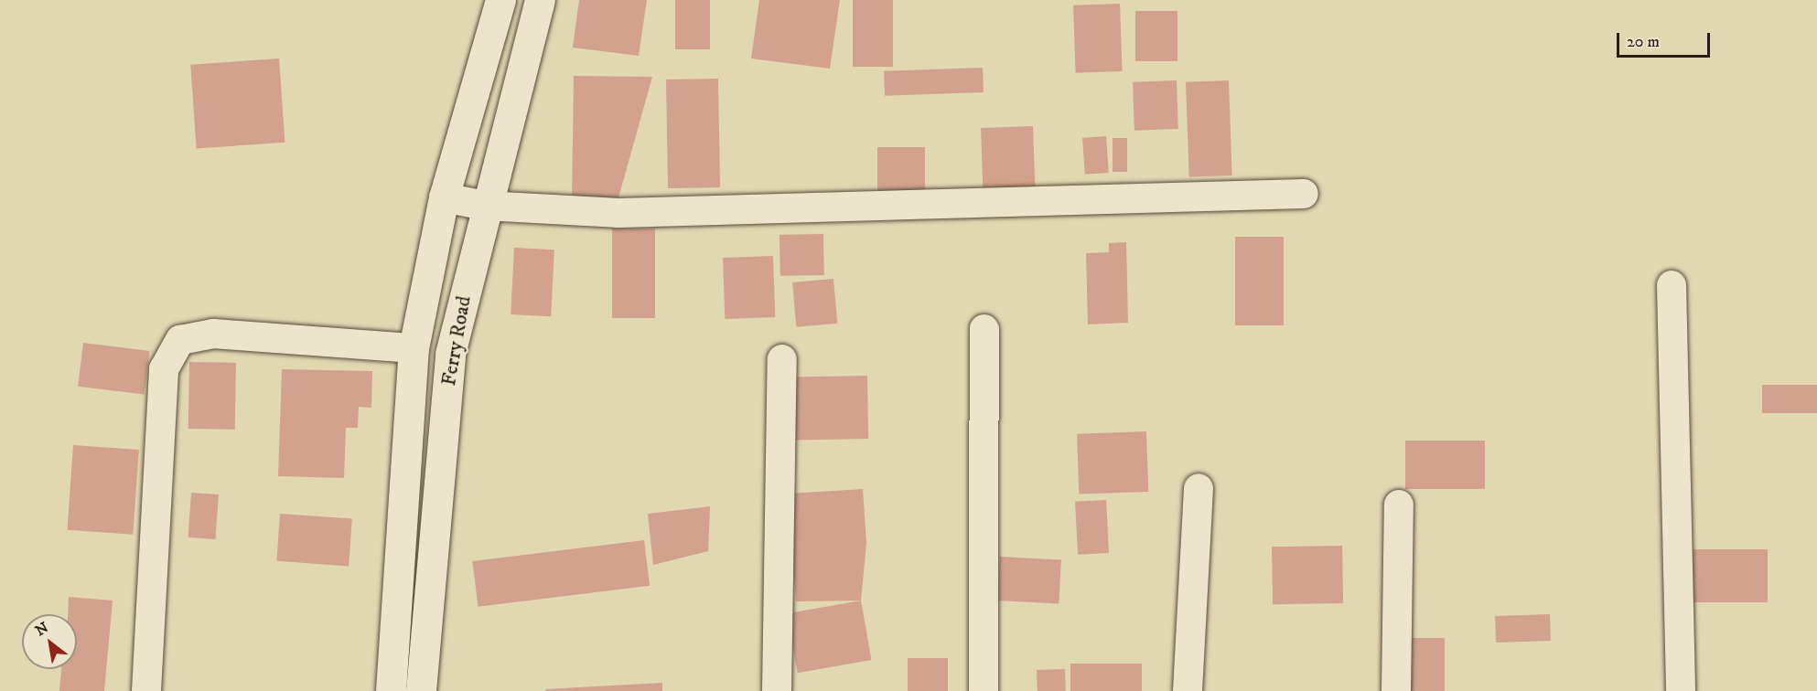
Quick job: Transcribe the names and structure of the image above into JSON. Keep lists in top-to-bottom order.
{
  "streets": {
    "street": ["Ferry Road"]
  },
  "scale_bar": "20 m",
  "north": "top left"
}
